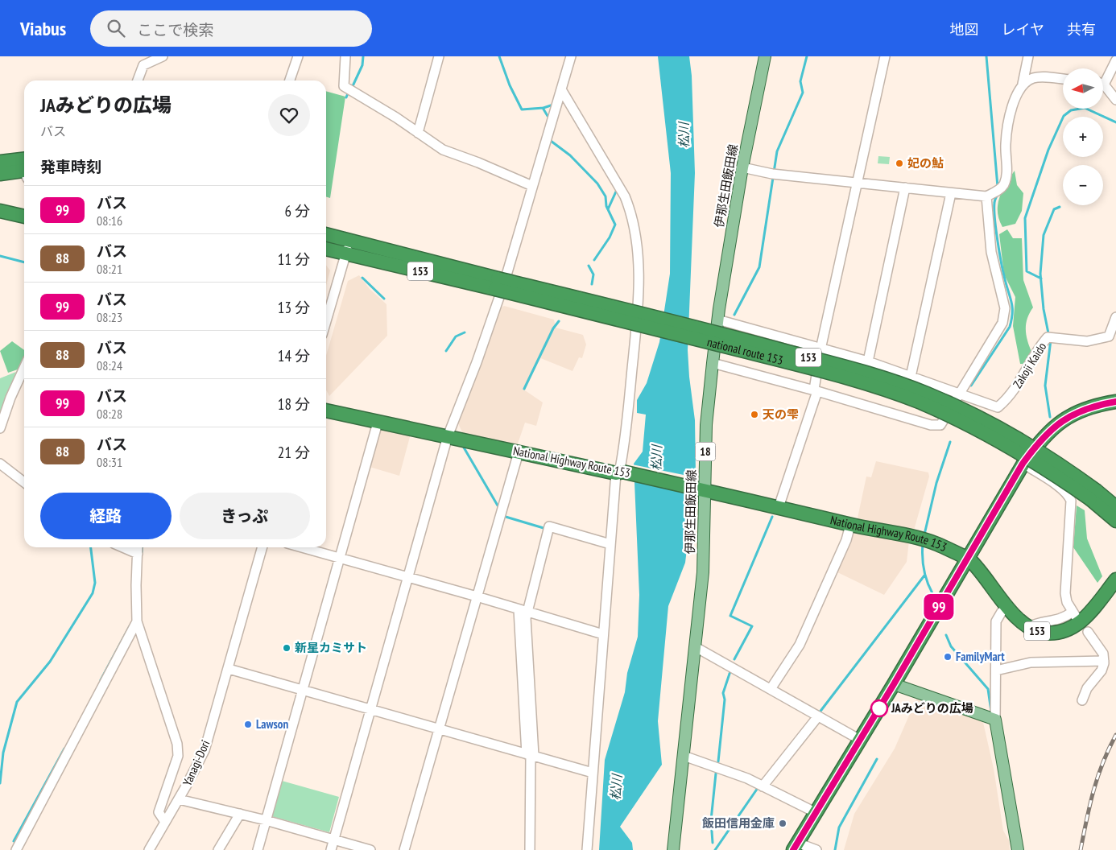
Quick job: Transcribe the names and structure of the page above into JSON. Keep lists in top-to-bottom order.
{
  "streets": {
    "highway": ["153", "national route 153", "National Highway Route 153"],
    "main road": ["伊那生田飯田線", "18"],
    "street": ["Zakoji Kaido", "Yanagi-Dori"]
  },
  "crossings": [
    ["伊那生田飯田線", "National Highway Route 153"],
    ["153", "national route 153"],
    ["153", "National Highway Route 153"]
  ],
  "water": ["松川"],
  "places": [
    "妃の鮎",
    "天の雫",
    "新星カミサト",
    "FamilyMart",
    "JAみどりの広場",
    "Lawson",
    "飯田信用金庫"
  ],
  "lines": ["bus line 99"],
  "north": "left",
  "page": {
    "header": "Viabus",
    "search": "ここで検索",
    "nav": ["地図", "レイヤ", "共有"],
    "on_map": "99",
    "map_buttons": ["+", "−"],
    "heading": [
      ["JAみどりの広場", "バス"],
      "発車時刻"
    ],
    "list": [
      {
        "mark": "99",
        "name": "バス",
        "note": "08:16",
        "value": "6 分"
      },
      {
        "mark": "88",
        "name": "バス",
        "note": "08:21",
        "value": "11 分"
      },
      {
        "mark": "99",
        "name": "バス",
        "note": "08:23",
        "value": "13 分"
      },
      {
        "mark": "88",
        "name": "バス",
        "note": "08:24",
        "value": "14 分"
      },
      {
        "mark": "99",
        "name": "バス",
        "note": "08:28",
        "value": "18 分"
      },
      {
        "mark": "88",
        "name": "バス",
        "note": "08:31",
        "value": "21 分"
      }
    ],
    "buttons": ["経路", "きっぷ"]
  }
}
